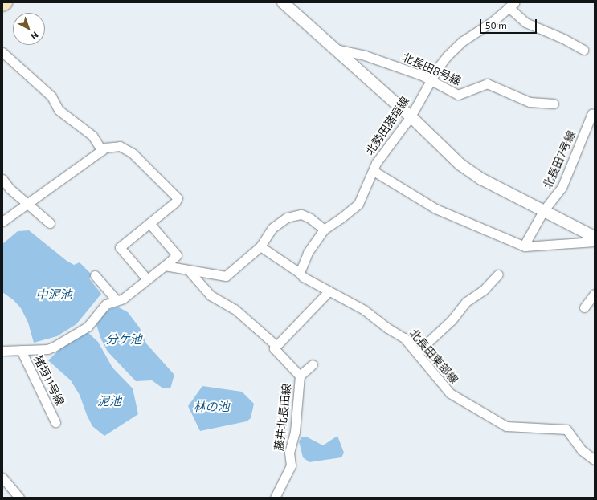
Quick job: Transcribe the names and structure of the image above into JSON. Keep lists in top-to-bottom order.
{
  "streets": {
    "street": [
      "北長田8号線",
      "北勢田猪垣線",
      "北長田7号線",
      "北長田東部線",
      "猪垣11号線",
      "藤井北長田線"
    ]
  },
  "crossings": [
    ["北長田8号線", "北勢田猪垣線"]
  ],
  "water": [
    "中泥池",
    "分ケ池",
    "泥池",
    "林の池"
  ],
  "scale_bar": "50 m",
  "north": "bottom right"
}
